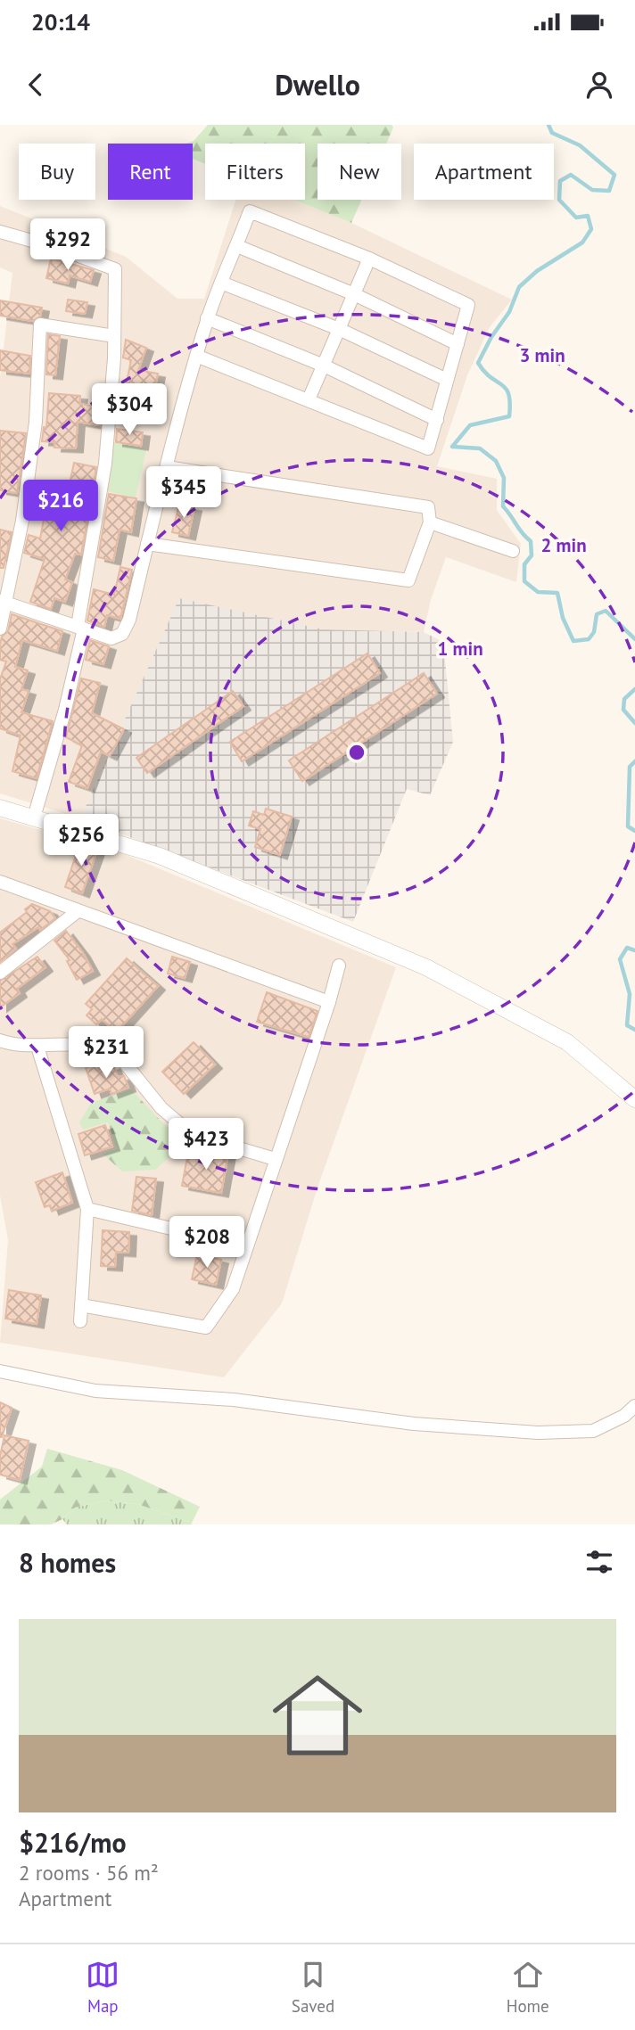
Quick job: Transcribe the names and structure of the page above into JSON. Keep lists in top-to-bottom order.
{
  "page": {
    "status": "20:14",
    "header": "Dwello",
    "chip": [
      "Buy",
      "Rent",
      "Filters",
      "New",
      "Apartment"
    ],
    "price": [
      "$292",
      "$304",
      "$345",
      "$216",
      "$256",
      "$231",
      "$423",
      "$208"
    ],
    "heading": "8 homes",
    "list": [
      {
        "name": "$216/mo",
        "note": "2 rooms · 56 m² · Apartment"
      }
    ],
    "tabs": ["Map", "Saved", "Home"]
  },
  "rings": ["3 min", "2 min", "1 min"]
}
